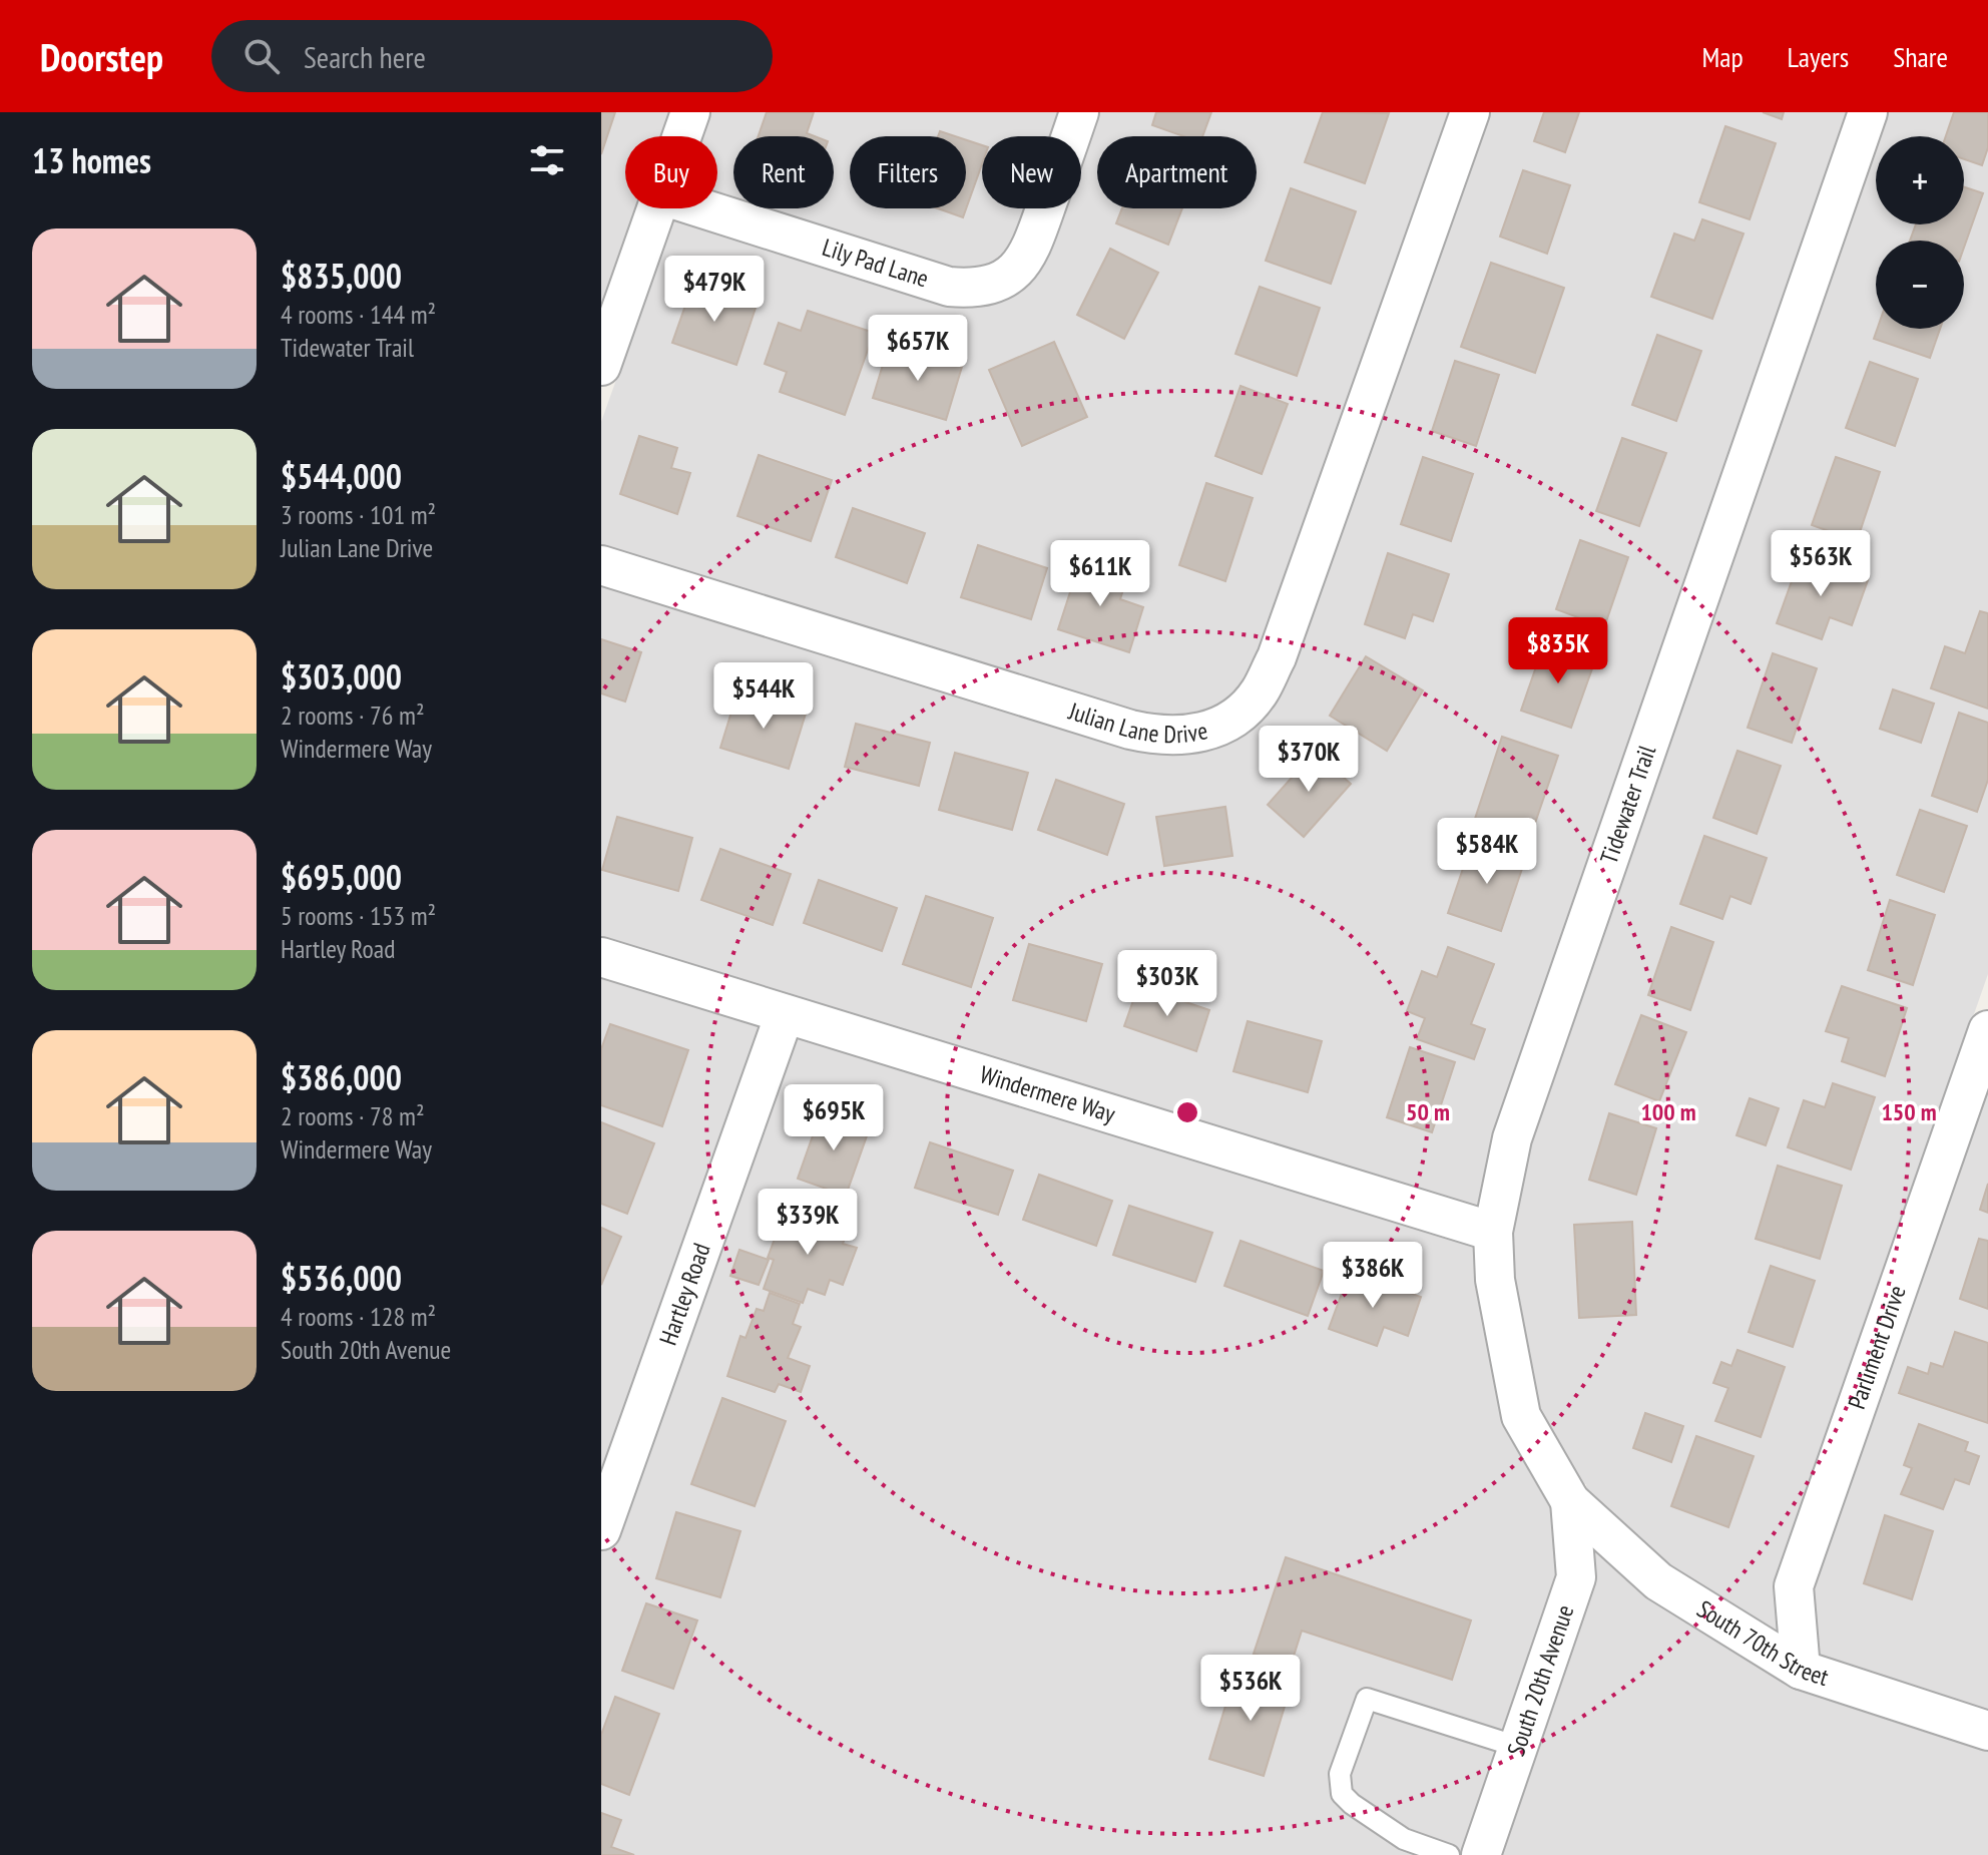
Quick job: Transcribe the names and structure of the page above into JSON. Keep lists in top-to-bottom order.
{
  "streets": {
    "street": [
      "Lily Pad Lane",
      "Julian Lane Drive",
      "Tidewater Trail",
      "Windermere Way",
      "Hartley Road",
      "Parliment Drive",
      "South 70th Street",
      "South 20th Avenue"
    ]
  },
  "crossings": [
    ["Tidewater Trail", "Windermere Way"],
    ["Tidewater Trail", "South 70th Street"],
    ["Tidewater Trail", "South 20th Avenue"],
    ["Windermere Way", "Hartley Road"],
    ["Parliment Drive", "South 70th Street"],
    ["South 70th Street", "South 20th Avenue"]
  ],
  "page": {
    "header": "Doorstep",
    "search": "Search here",
    "nav": ["Map", "Layers", "Share"],
    "heading": "13 homes",
    "map_buttons": ["+", "−"],
    "chip": [
      "Buy",
      "Rent",
      "Filters",
      "New",
      "Apartment"
    ],
    "list": [
      {
        "name": "$835,000",
        "note": "4 rooms · 144 m² · Tidewater Trail"
      },
      {
        "name": "$544,000",
        "note": "3 rooms · 101 m² · Julian Lane Drive"
      },
      {
        "name": "$303,000",
        "note": "2 rooms · 76 m² · Windermere Way"
      },
      {
        "name": "$695,000",
        "note": "5 rooms · 153 m² · Hartley Road"
      },
      {
        "name": "$386,000",
        "note": "2 rooms · 78 m² · Windermere Way"
      },
      {
        "name": "$536,000",
        "note": "4 rooms · 128 m² · South 20th Avenue"
      }
    ],
    "price": [
      "$479K",
      "$657K",
      "$563K",
      "$611K",
      "$835K",
      "$544K",
      "$370K",
      "$584K",
      "$303K",
      "$695K",
      "$339K",
      "$386K",
      "$536K"
    ]
  },
  "rings": ["50 m", "100 m", "150 m"]
}
